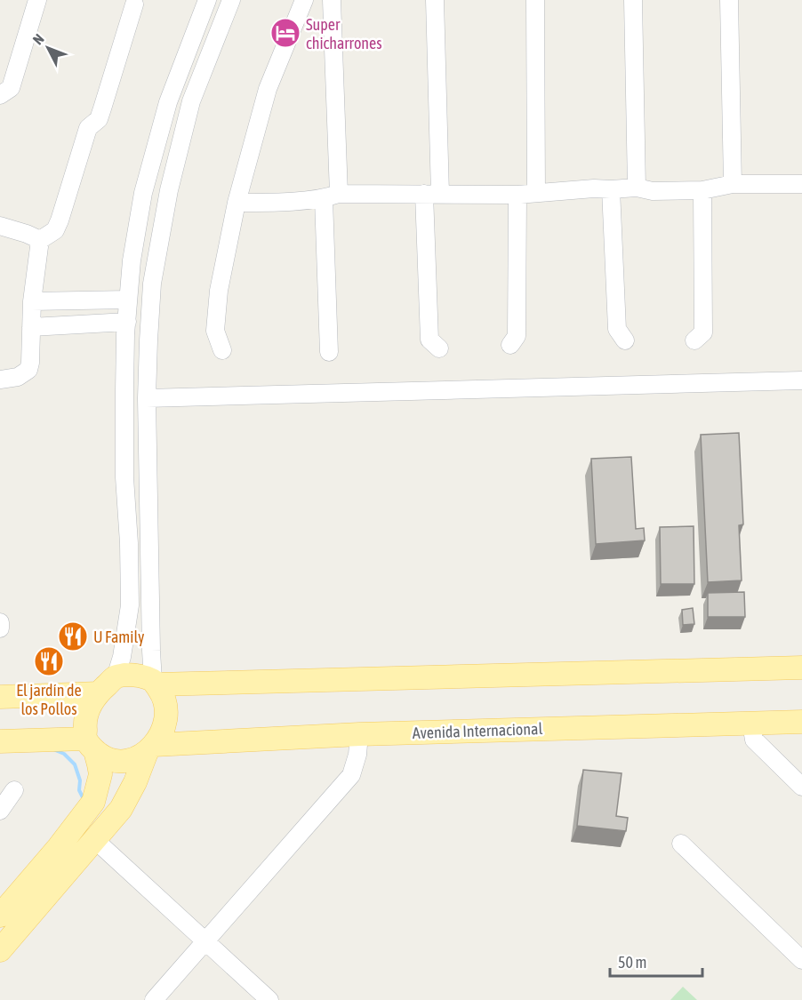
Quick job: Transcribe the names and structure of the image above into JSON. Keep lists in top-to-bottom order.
{
  "streets": {
    "main road": ["Avenida Internacional"]
  },
  "places": {
    "hotel": ["Super chicharrones"],
    "restaurant": ["U Family", "El jardín de los Pollos"]
  },
  "scale_bar": "50 m",
  "north": "top left"
}
